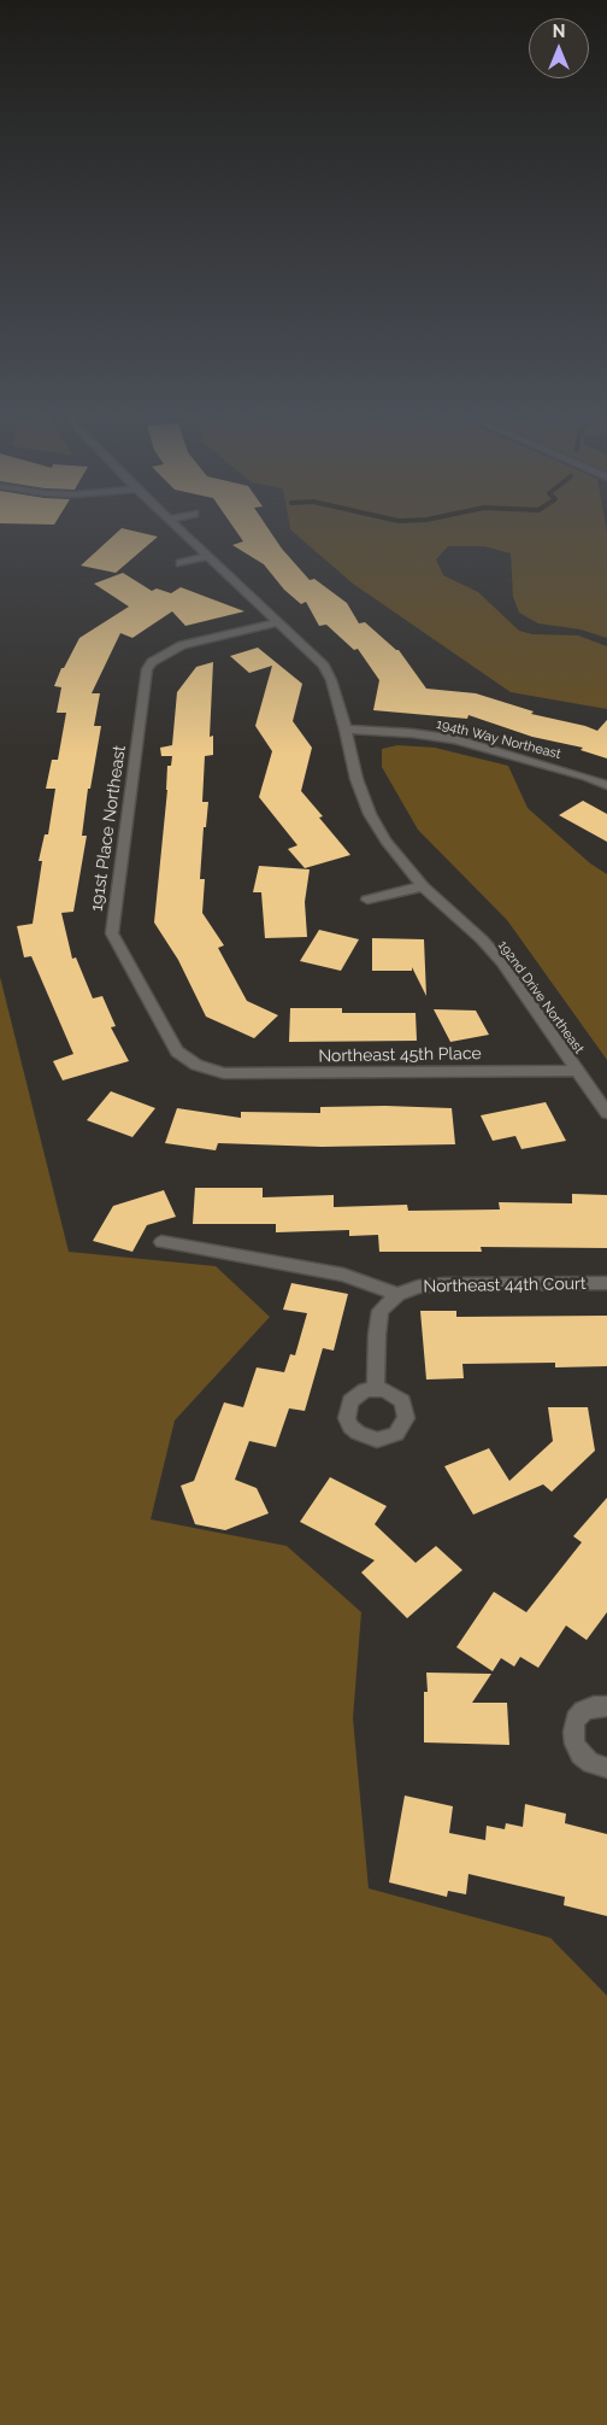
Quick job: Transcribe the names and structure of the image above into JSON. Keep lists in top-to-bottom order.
{
  "streets": {
    "street": [
      "194th Way Northeast",
      "191st Place Northeast",
      "192nd Drive Northeast",
      "Northeast 45th Place",
      "Northeast 44th Court"
    ]
  },
  "crossings": [
    ["194th Way Northeast", "192nd Drive Northeast"],
    ["191st Place Northeast", "192nd Drive Northeast"],
    ["191st Place Northeast", "Northeast 45th Place"],
    ["192nd Drive Northeast", "Northeast 45th Place"]
  ],
  "north": "top"
}
